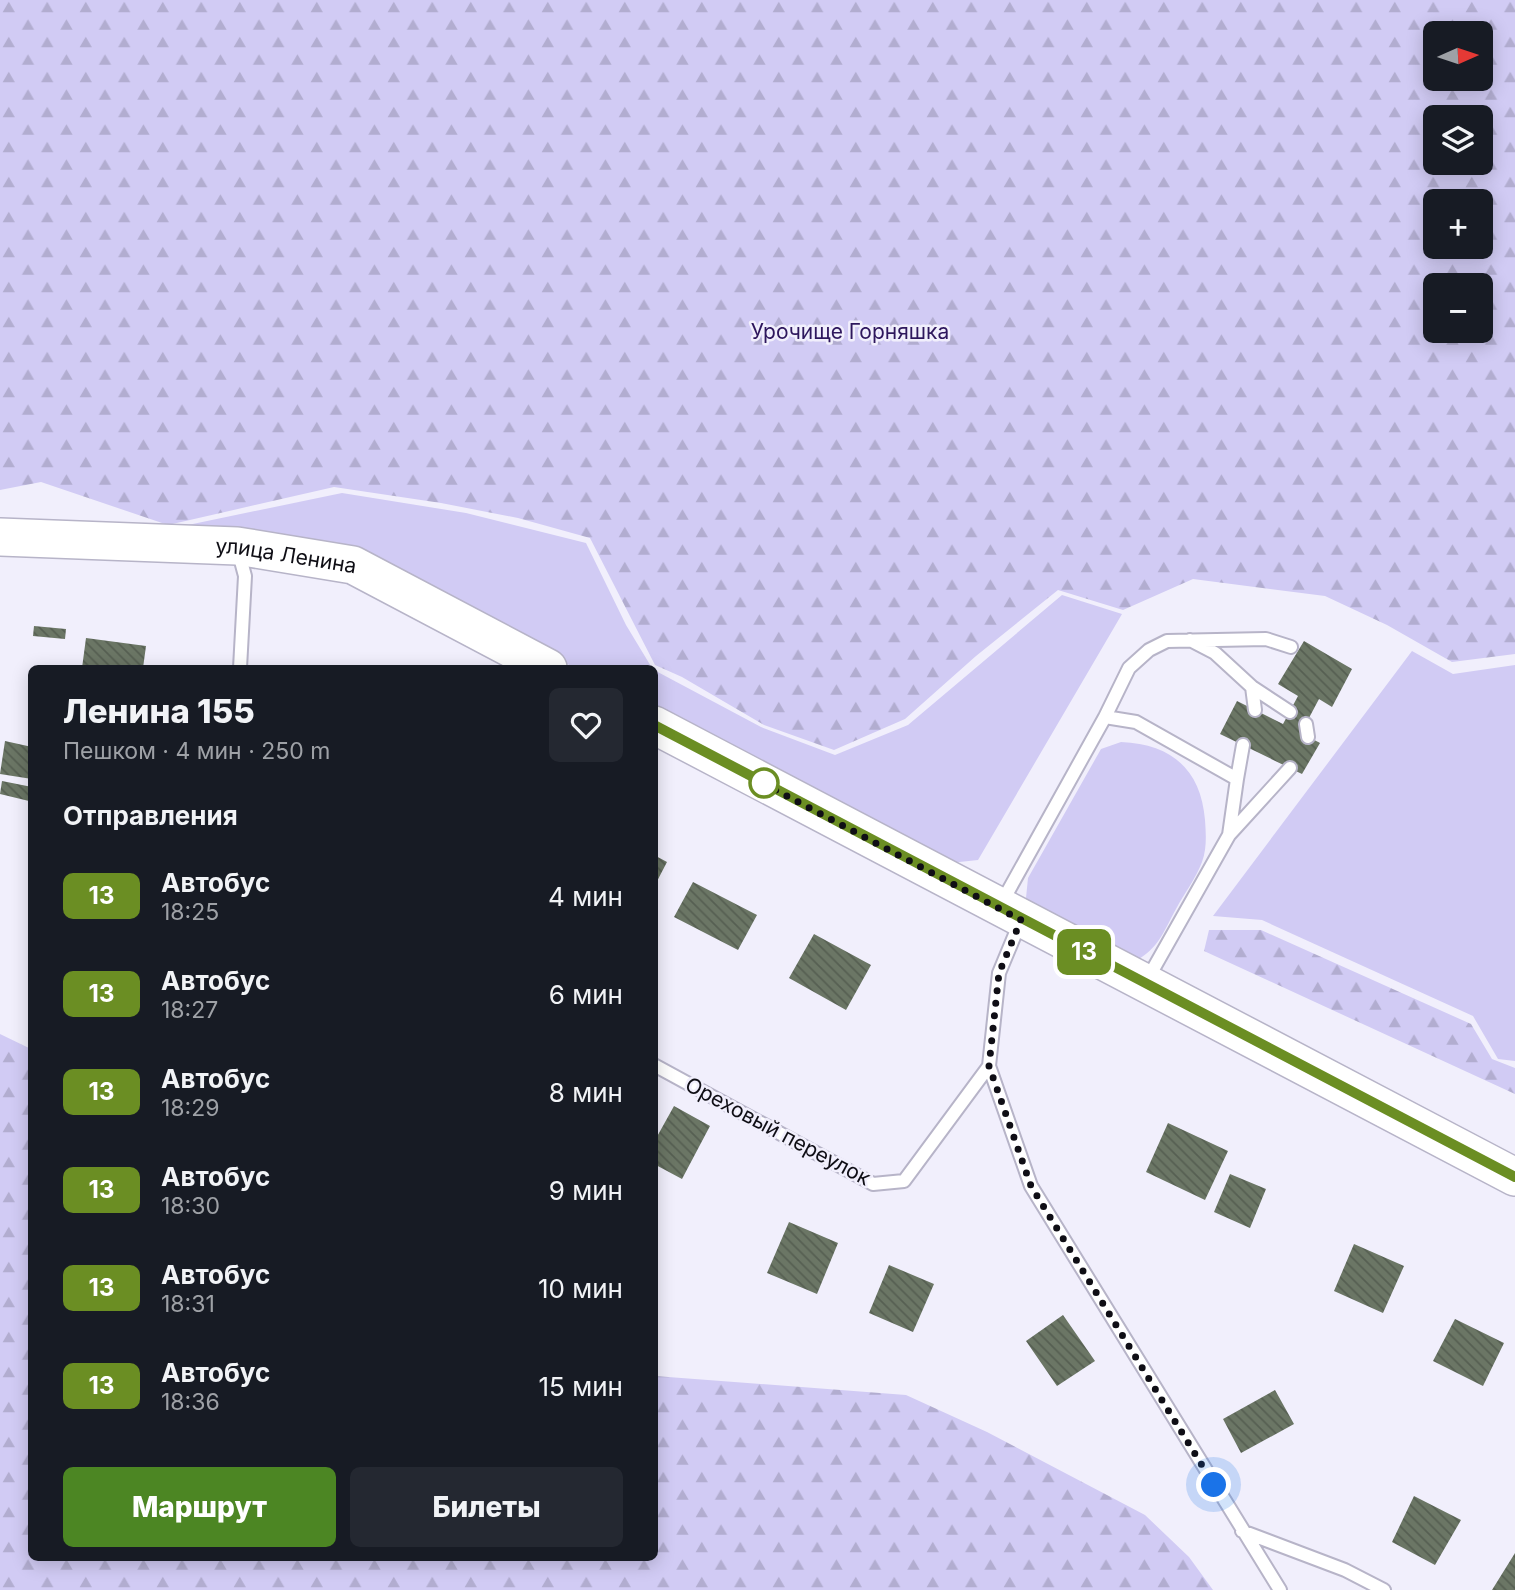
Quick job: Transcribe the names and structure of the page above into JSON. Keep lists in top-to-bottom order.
{
  "streets": {
    "main road": ["улица Ленина"],
    "lane": ["Ореховый переулок"]
  },
  "parks": ["Урочище Горняшка"],
  "lines": ["bus line 13"],
  "north": "right",
  "page": {
    "on_map": "13",
    "map_buttons": ["+", "−"],
    "heading": [
      ["Ленина 155", "Пешком · 4 мин · 250 m"],
      "Отправления"
    ],
    "list": [
      {
        "mark": "13",
        "name": "Автобус",
        "note": "18:25",
        "value": "4 мин"
      },
      {
        "mark": "13",
        "name": "Автобус",
        "note": "18:27",
        "value": "6 мин"
      },
      {
        "mark": "13",
        "name": "Автобус",
        "note": "18:29",
        "value": "8 мин"
      },
      {
        "mark": "13",
        "name": "Автобус",
        "note": "18:30",
        "value": "9 мин"
      },
      {
        "mark": "13",
        "name": "Автобус",
        "note": "18:31",
        "value": "10 мин"
      },
      {
        "mark": "13",
        "name": "Автобус",
        "note": "18:36",
        "value": "15 мин"
      }
    ],
    "buttons": ["Маршрут", "Билеты"]
  }
}
